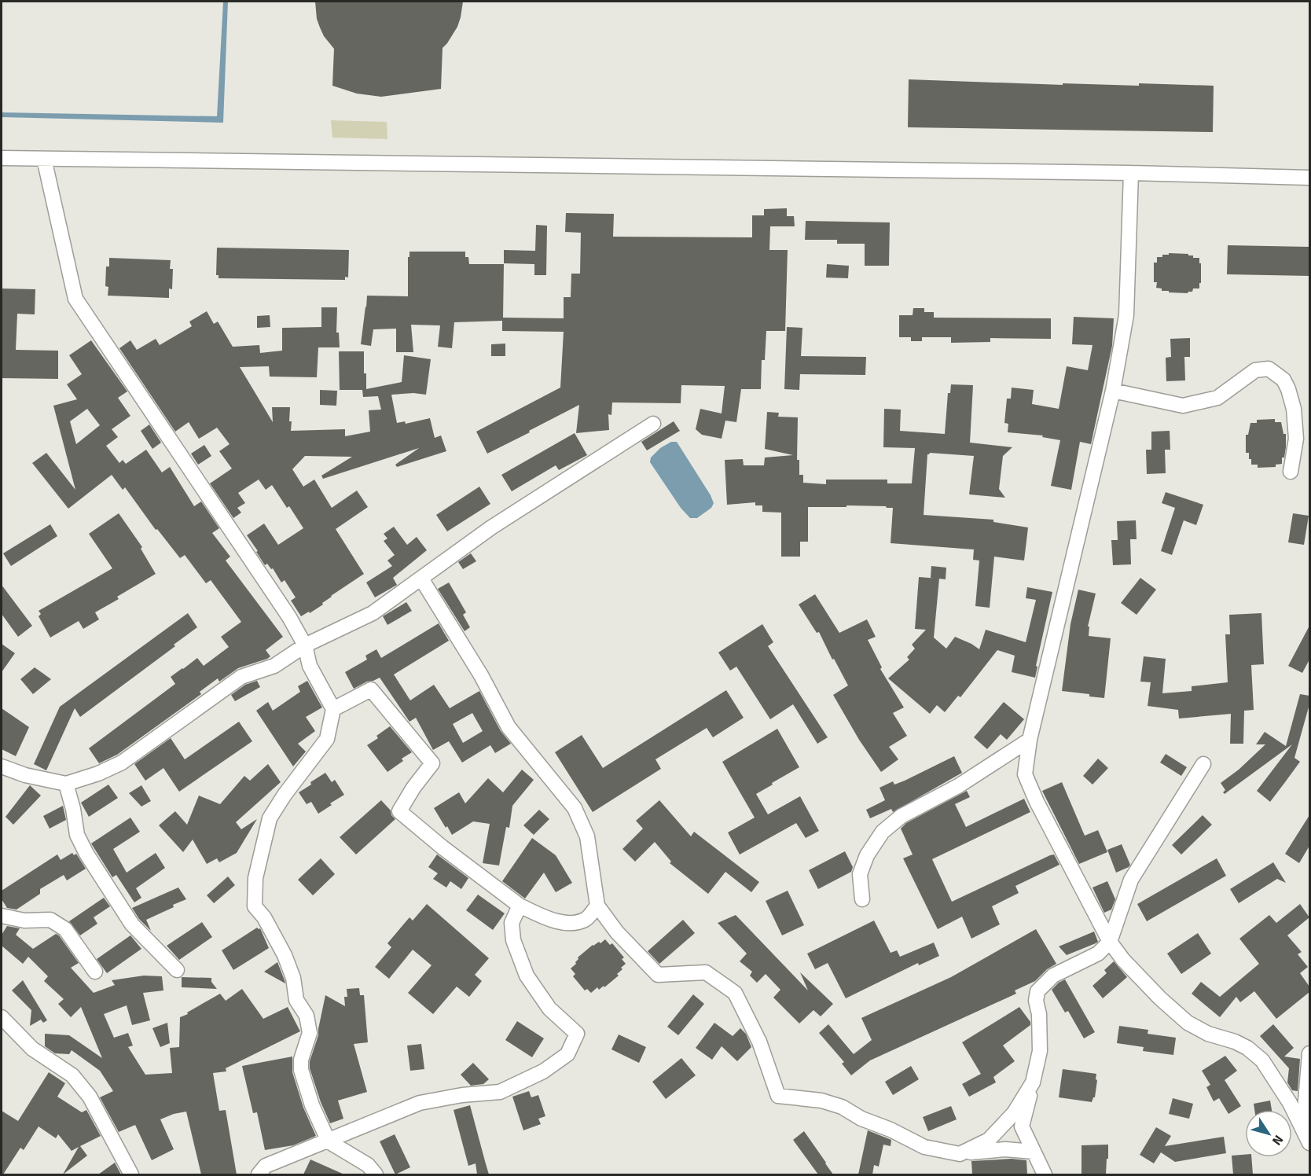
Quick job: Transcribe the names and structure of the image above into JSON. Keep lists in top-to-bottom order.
{
  "north": "bottom right"
}
